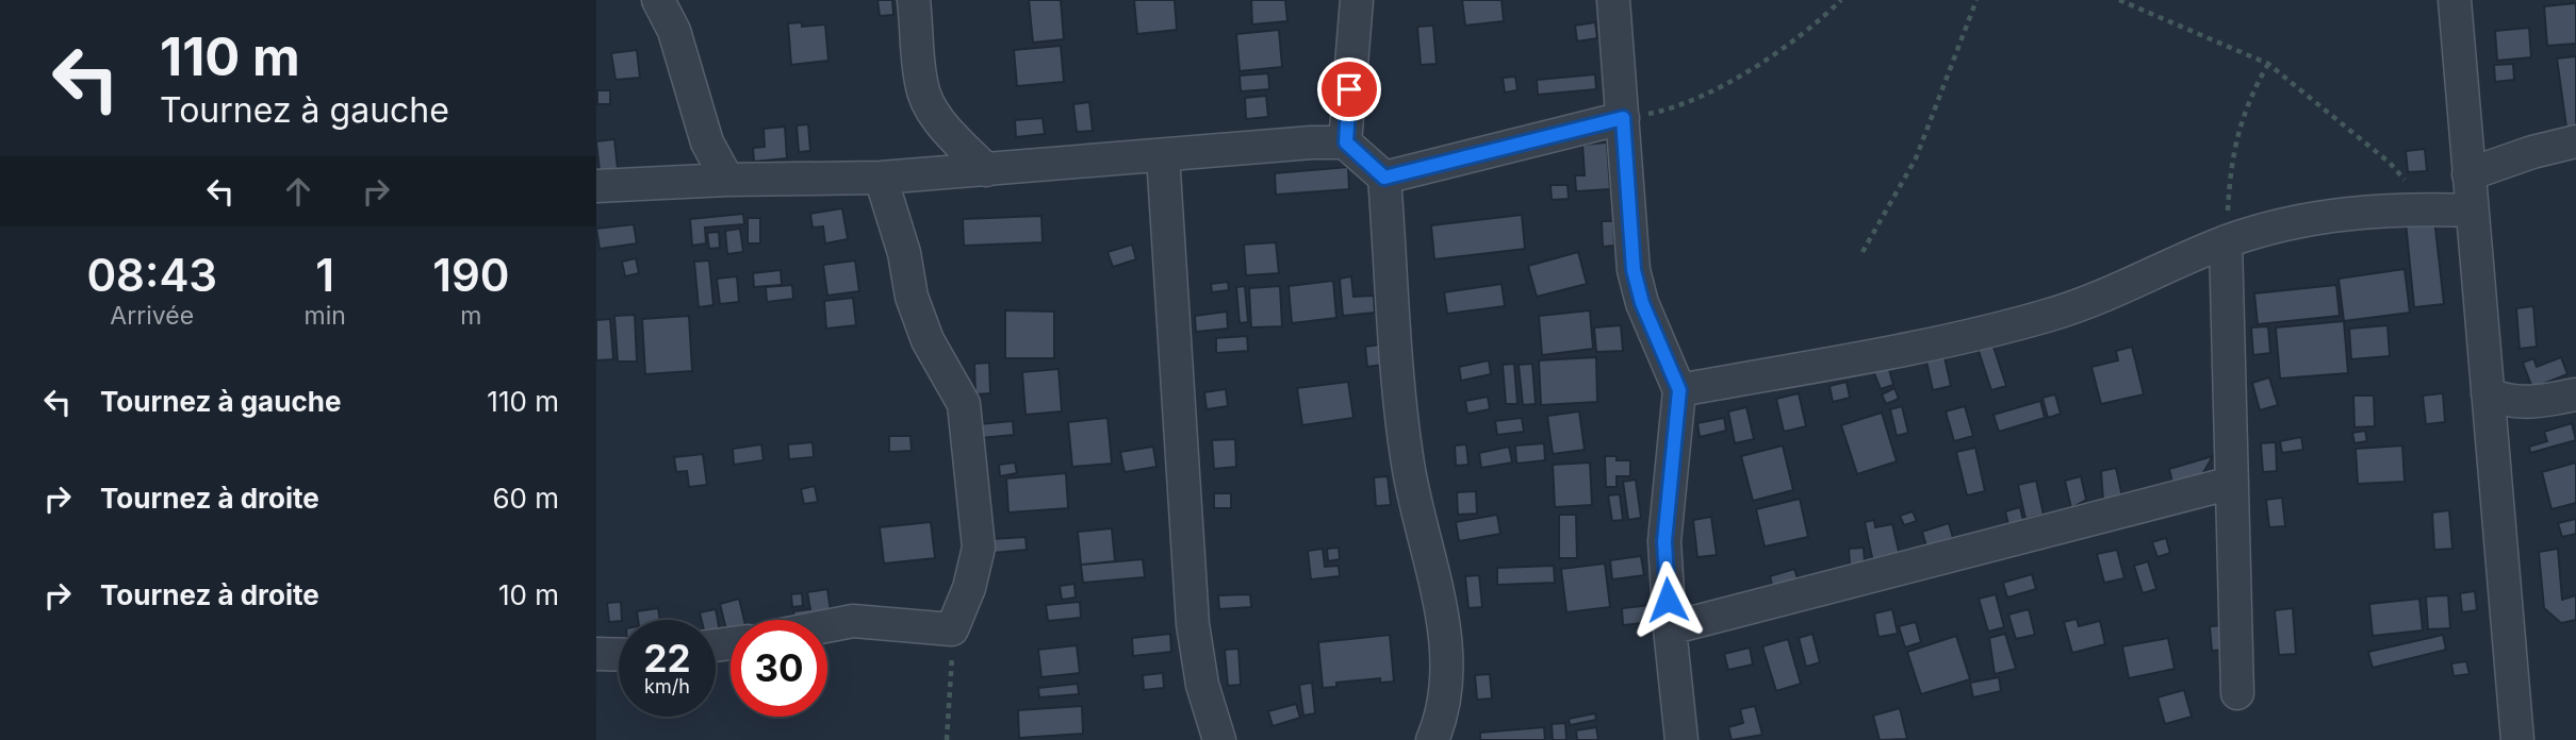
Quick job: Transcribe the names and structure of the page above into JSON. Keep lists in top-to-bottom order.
{
  "page": {
    "turn": ["110 m", "Tournez à gauche"],
    "eta": [
      "08:43",
      "Arrivée",
      "1",
      "min",
      "190",
      "m"
    ],
    "list": [
      {
        "name": "Tournez à gauche",
        "value": "110 m"
      },
      {
        "name": "Tournez à droite",
        "value": "60 m"
      },
      {
        "name": "Tournez à droite",
        "value": "10 m"
      }
    ],
    "speed": "22 km/h",
    "limit": "30"
  }
}
